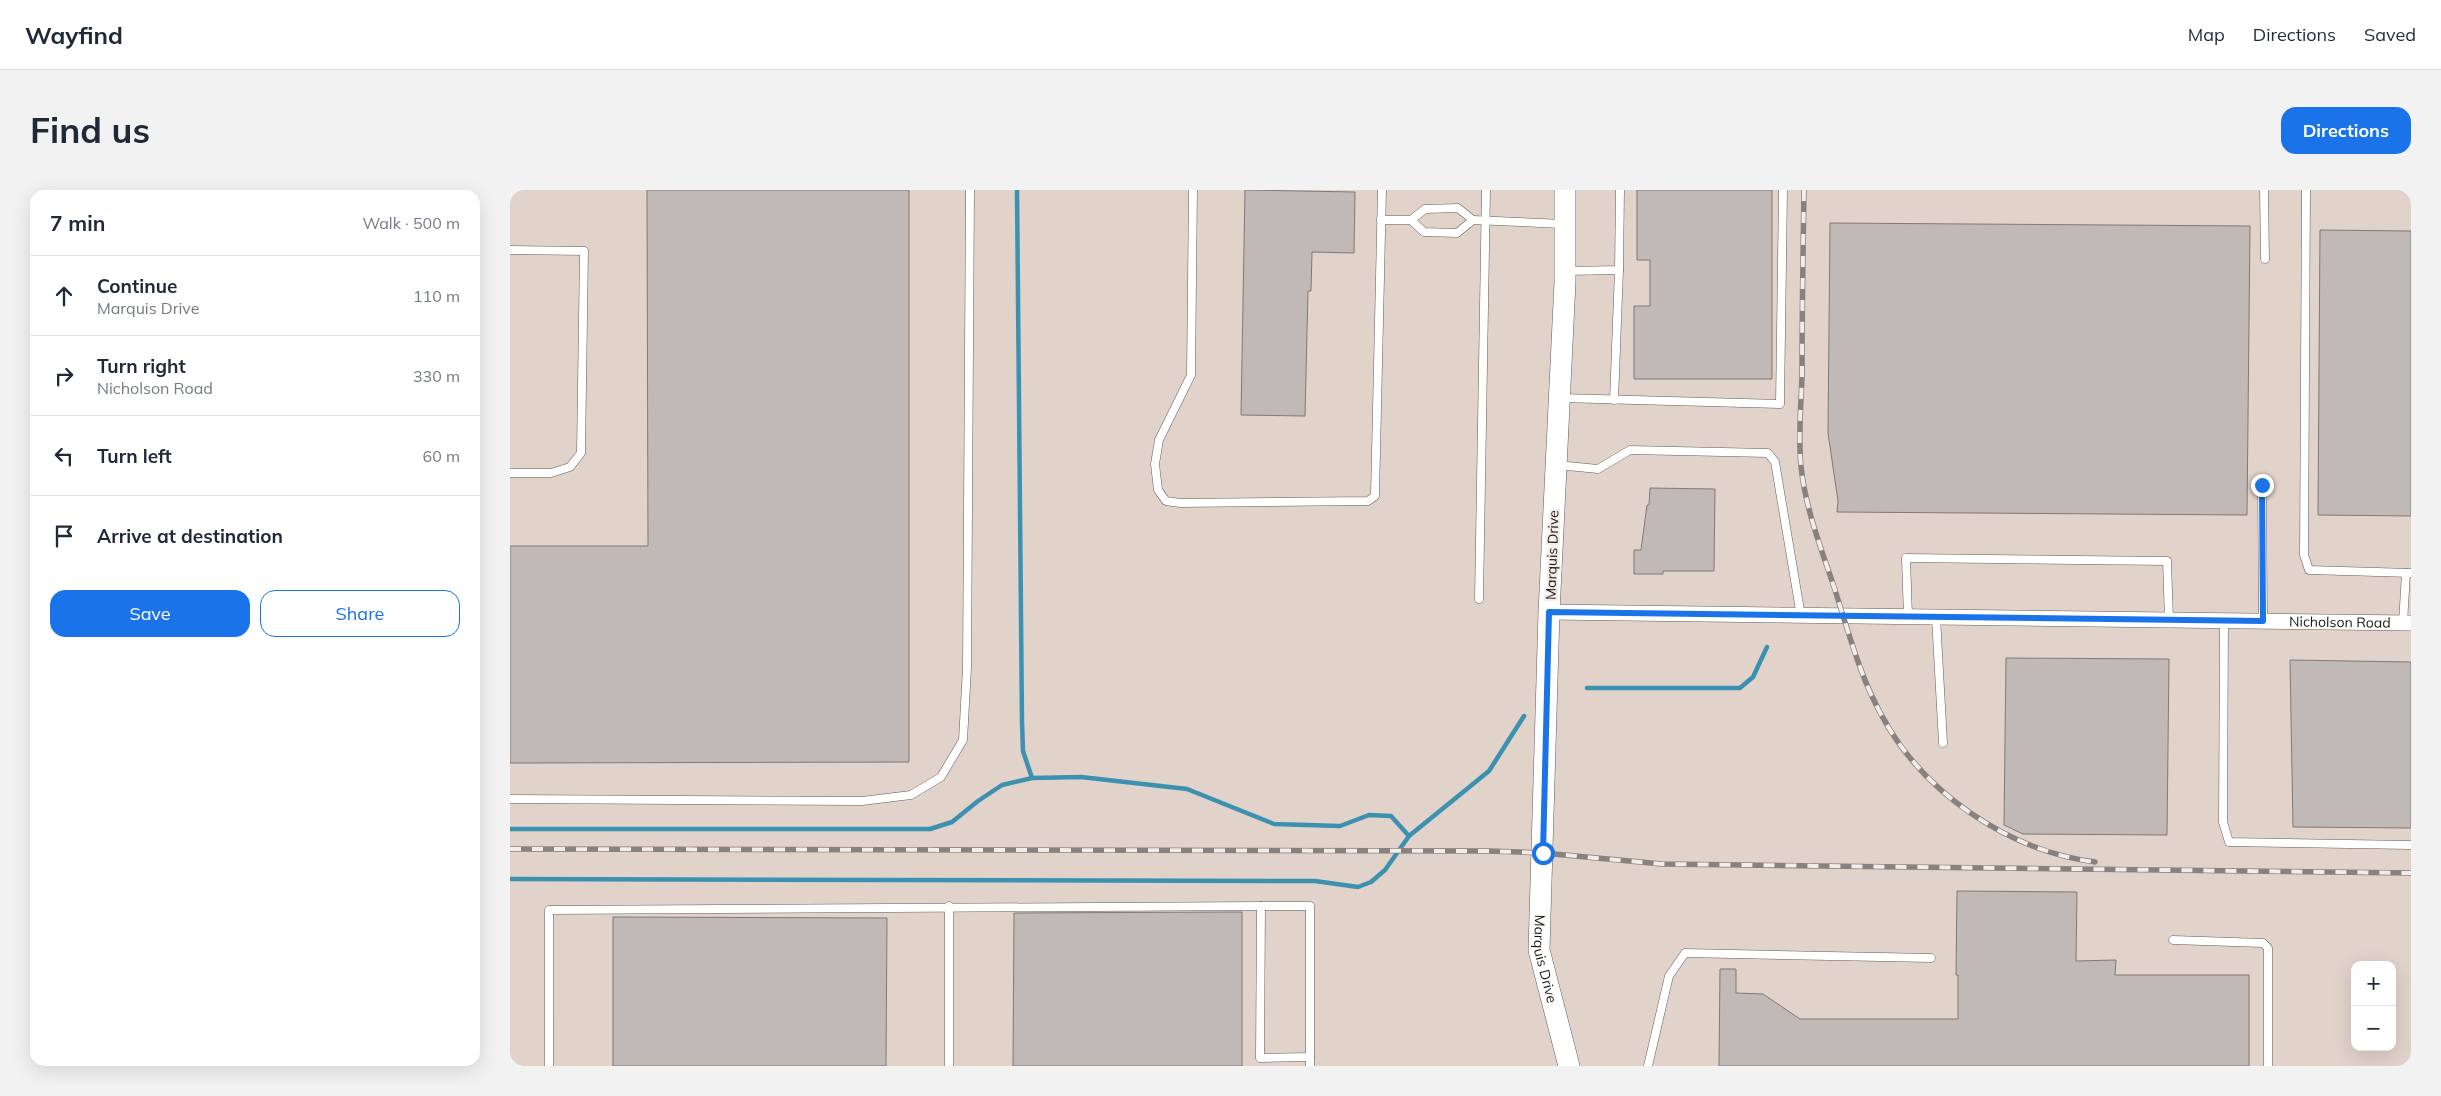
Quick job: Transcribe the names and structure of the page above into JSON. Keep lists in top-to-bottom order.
{
  "streets": {
    "street": ["Marquis Drive", "Nicholson Road"]
  },
  "crossings": [
    ["Marquis Drive", "Nicholson Road"]
  ],
  "page": {
    "header": "Wayfind",
    "nav": ["Map", "Directions", "Saved"],
    "buttons": [
      "Directions",
      ["Save", "Share"]
    ],
    "title": "Find us",
    "heading": ["7 min", "Walk · 500 m"],
    "list": [
      ["Continue", "Marquis Drive", "110 m"],
      ["Turn right", "Nicholson Road", "330 m"],
      ["Turn left", "60 m"],
      "Arrive at destination"
    ],
    "map_buttons": ["+", "−"]
  }
}
